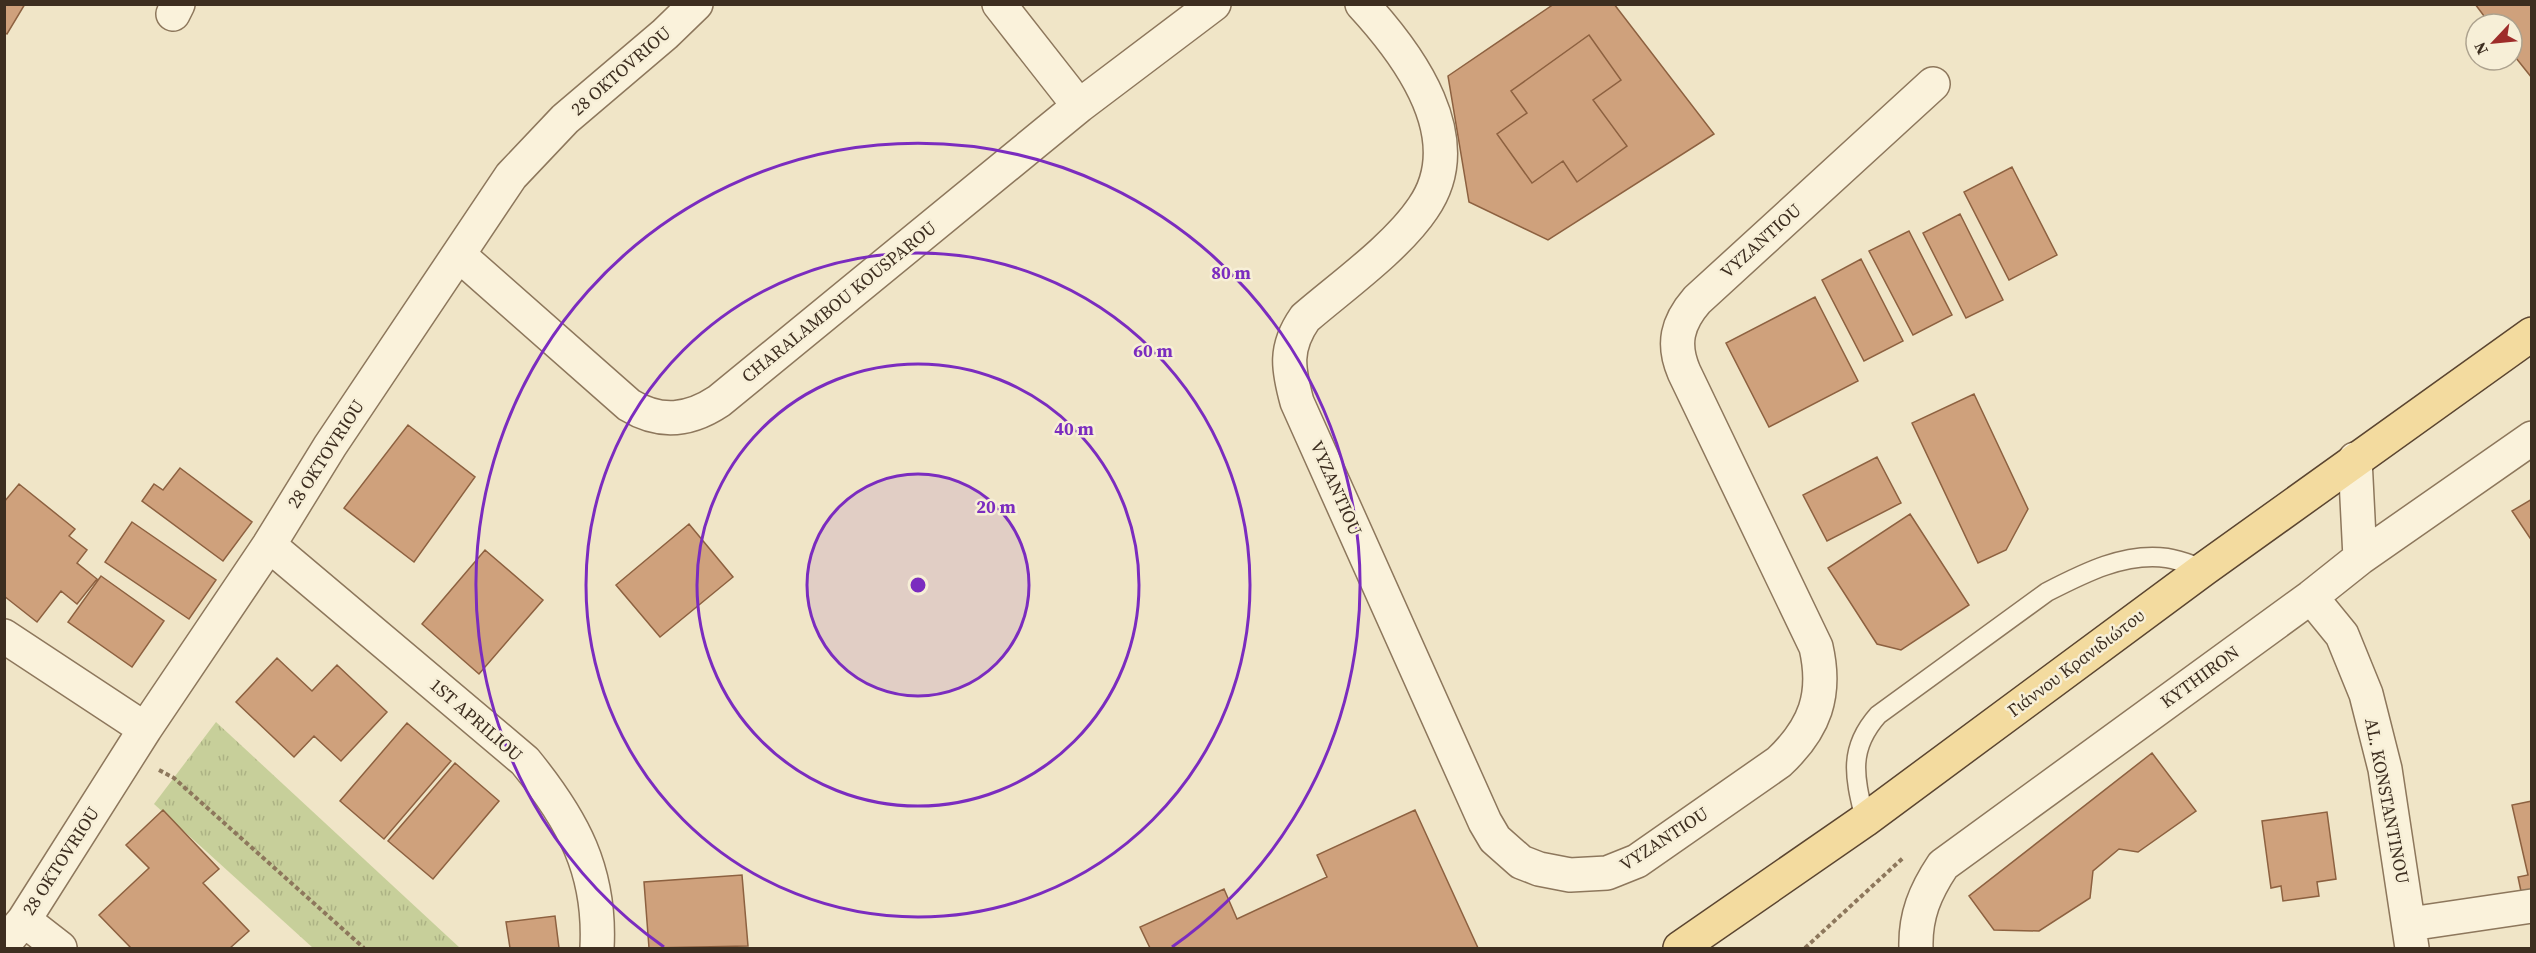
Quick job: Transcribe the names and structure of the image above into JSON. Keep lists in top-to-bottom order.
{
  "streets": {
    "main road": ["Γιάννου Κρανιδιώτου"],
    "street": [
      "28 OKTOVRIOU",
      "VYZANTIOU",
      "CHARALAMBOU KOUSPAROU",
      "KYTHIRON",
      "1ST APRILIOU",
      "AL. KONSTANTINOU"
    ]
  },
  "crossings": [
    ["28 OKTOVRIOU", "CHARALAMBOU KOUSPAROU"],
    ["28 OKTOVRIOU", "1ST APRILIOU"],
    ["KYTHIRON", "AL. KONSTANTINOU"]
  ],
  "north": "bottom left",
  "rings": [
    "80 m",
    "60 m",
    "40 m",
    "20 m"
  ]
}
